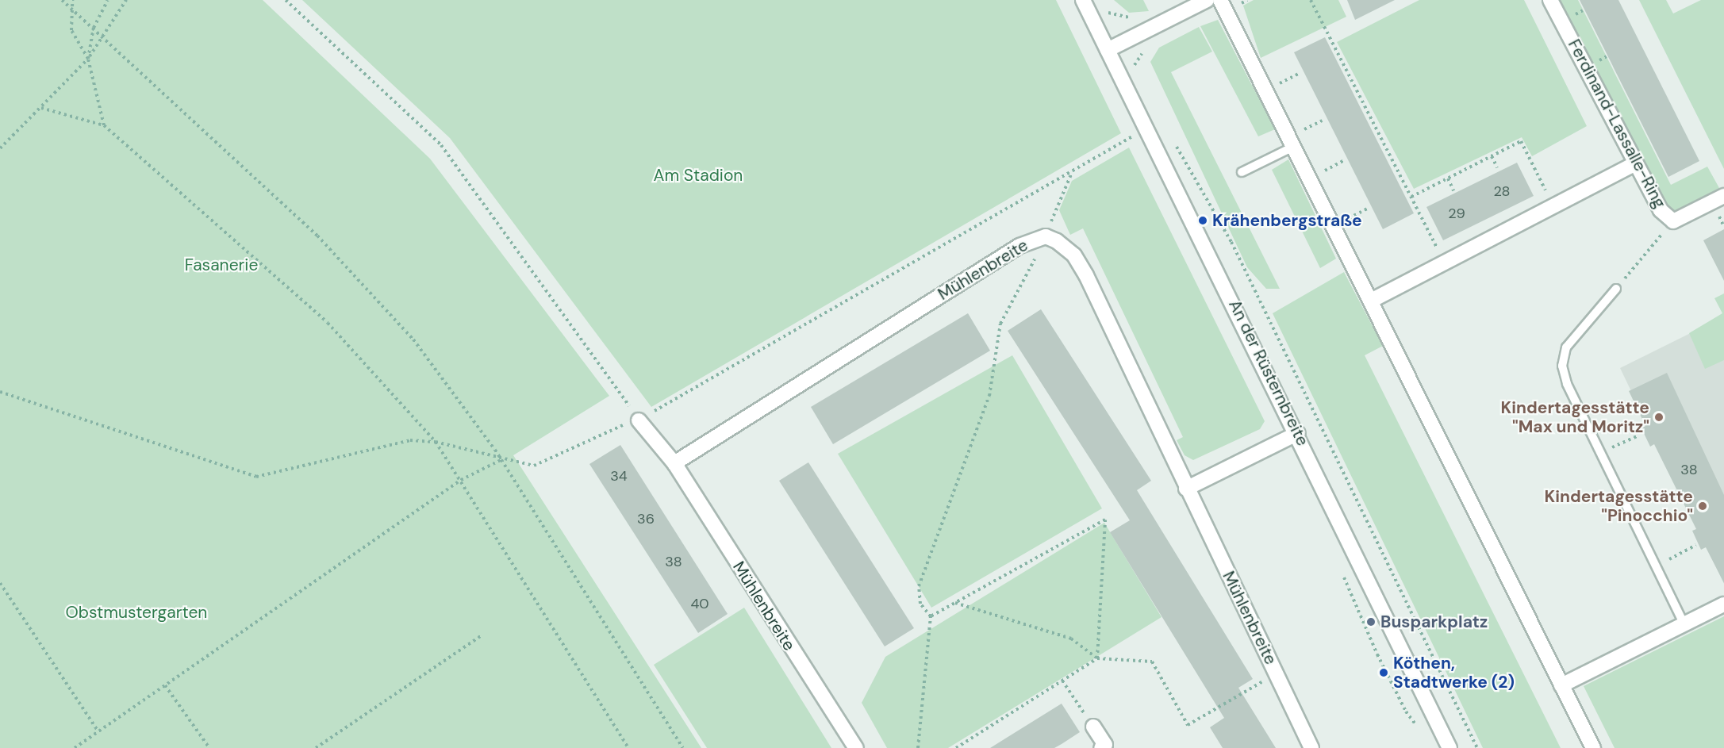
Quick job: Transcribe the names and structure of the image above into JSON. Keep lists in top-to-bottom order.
{
  "streets": {
    "street": ["Ferdinand-Lassalle-Ring", "Mühlenbreite", "An der Rüsternbreite"]
  },
  "parks": ["Am Stadion", "Fasanerie", "Obstmustergarten"],
  "places": [
    "Krähenbergstraße",
    "Kindertagesstätte \"Max und Moritz\"",
    "Kindertagesstätte \"Pinocchio\"",
    "Busparkplatz",
    "Köthen, Stadtwerke (2)"
  ],
  "house_numbers": [
    "28",
    "29",
    "38",
    "34",
    "36",
    "38",
    "40"
  ]
}
